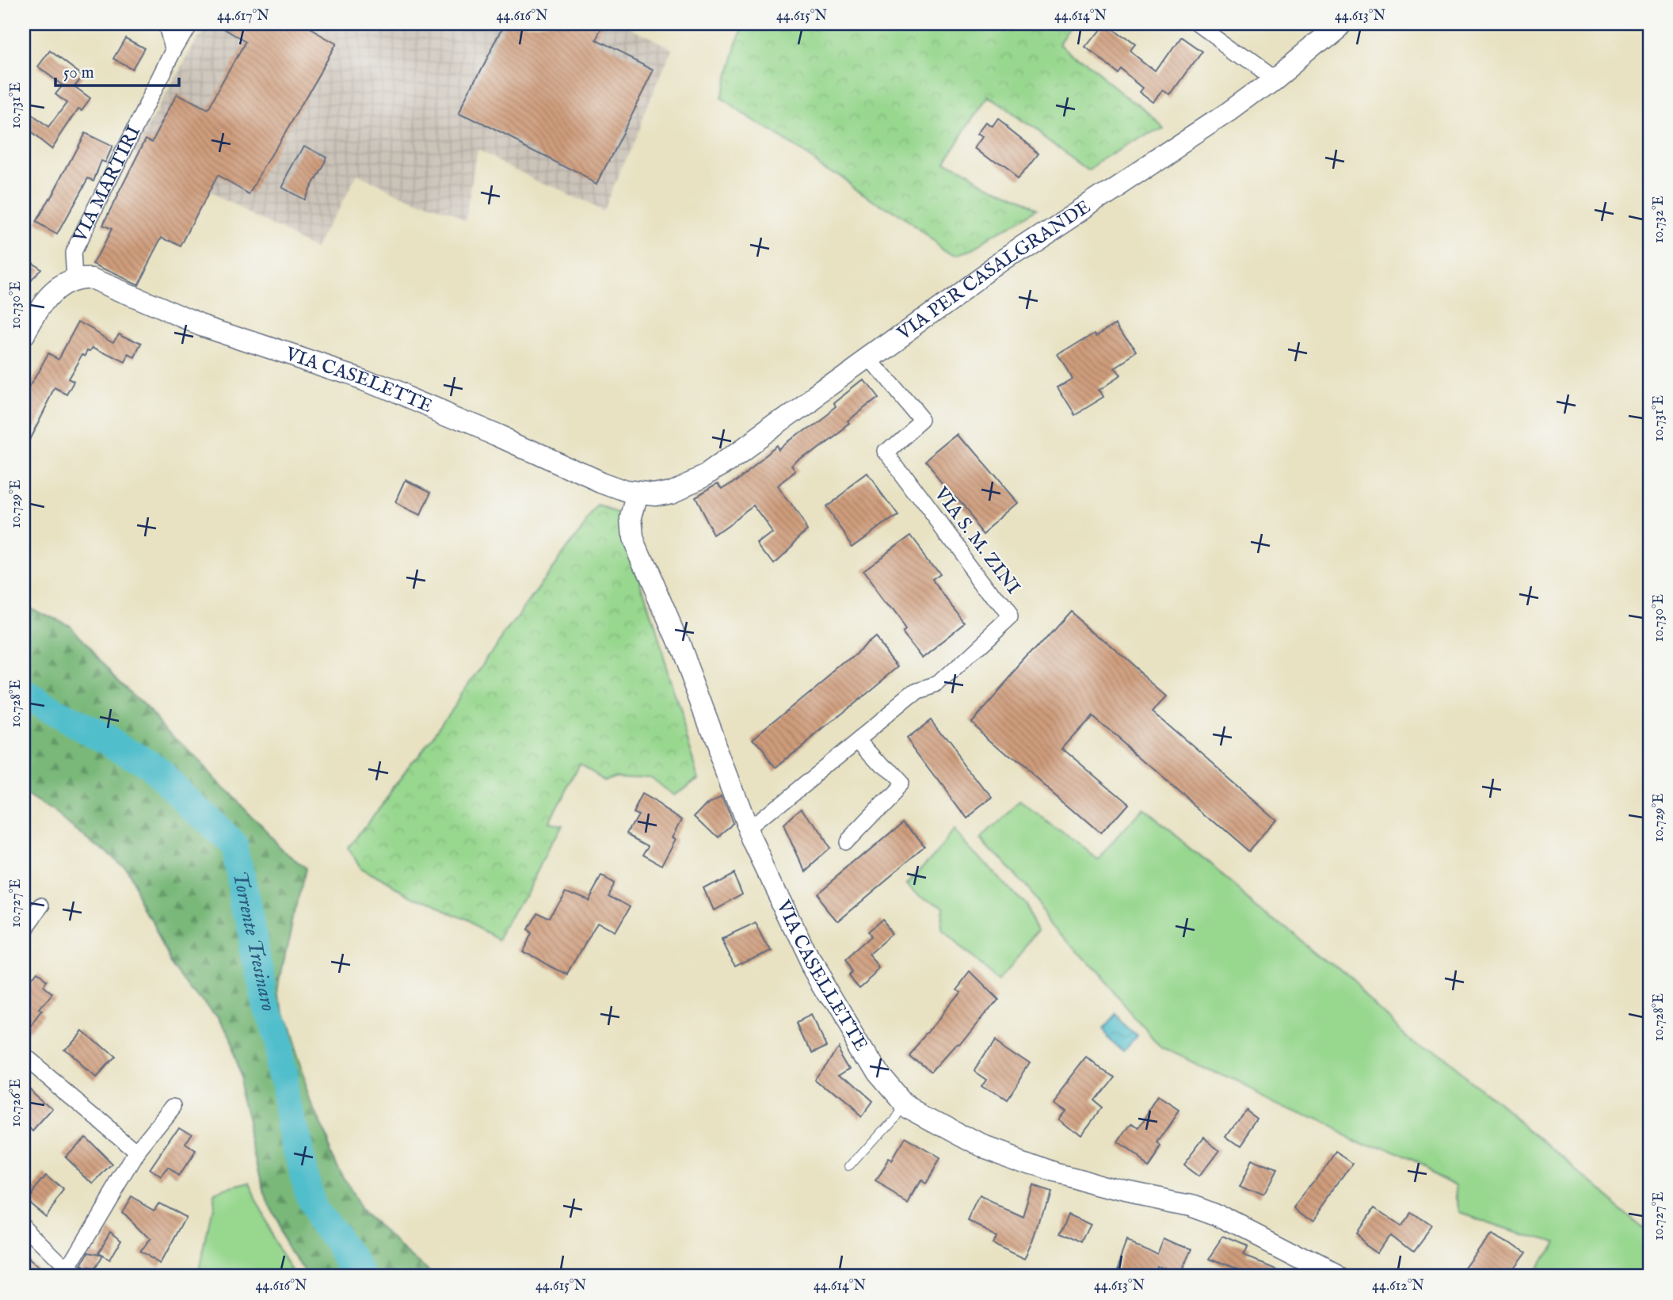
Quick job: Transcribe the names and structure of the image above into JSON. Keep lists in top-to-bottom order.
{
  "streets": {
    "street": [
      "VIA MARTIRI",
      "VIA PER CASALGRANDE",
      "VIA CASELETTE",
      "VIA S. M. ZINI",
      "VIA CASELLETTE"
    ]
  },
  "crossings": [
    ["VIA MARTIRI", "VIA CASELETTE"],
    ["VIA PER CASALGRANDE", "VIA CASELETTE"],
    ["VIA PER CASALGRANDE", "VIA CASELLETTE"],
    ["VIA CASELETTE", "VIA CASELLETTE"],
    ["VIA S. M. ZINI", "VIA CASELLETTE"]
  ],
  "water": ["Torrente Tresinaro"],
  "scale_bar": "50 m",
  "coordinates": [
    "44.617°N",
    "44.616°N",
    "44.615°N",
    "44.614°N",
    "44.613°N",
    "10.731°E",
    "10.732°E",
    "10.730°E",
    "10.729°E",
    "10.728°E",
    "10.727°E",
    "10.726°E",
    "44.612°N"
  ]
}
